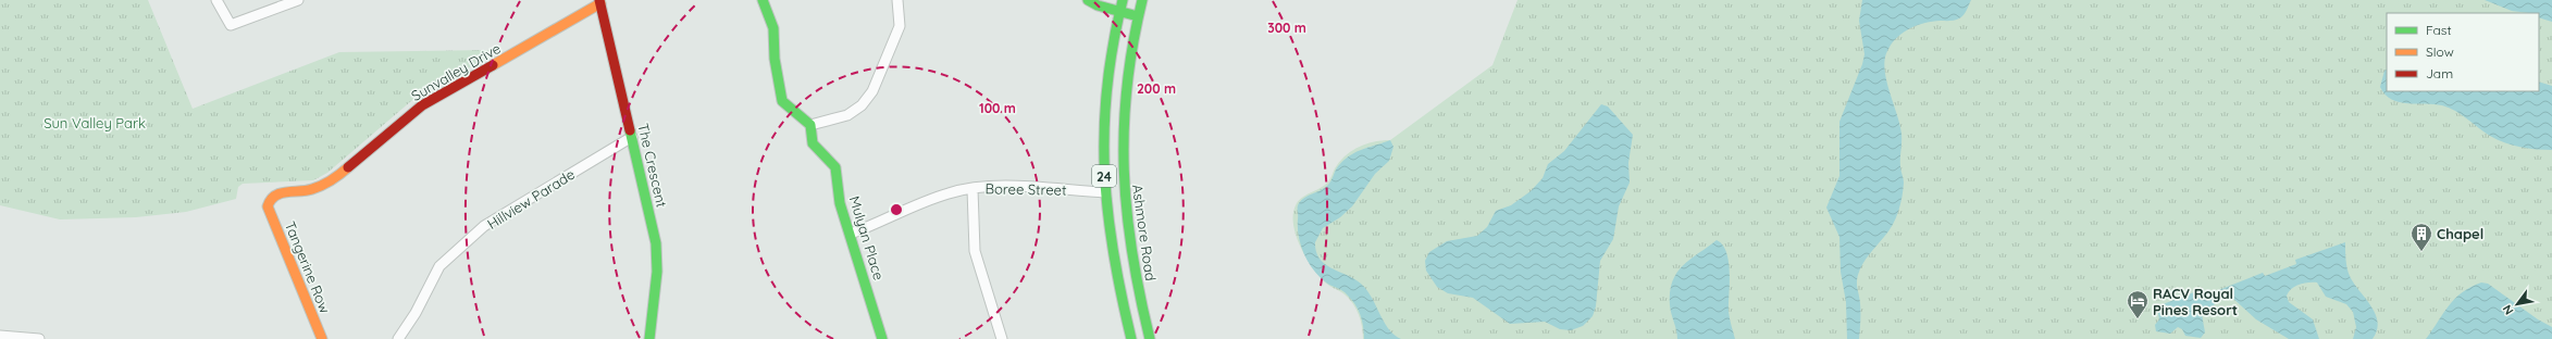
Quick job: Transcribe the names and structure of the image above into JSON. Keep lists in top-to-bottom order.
{
  "streets": {
    "street": [
      "Sunvalley Drive",
      "The Crescent",
      "24",
      "Boree Street",
      "Hillview Parade",
      "Ashmore Road",
      "Mulyan Place",
      "Tangerine Row"
    ]
  },
  "crossings": [
    ["Sunvalley Drive", "The Crescent"],
    ["Sunvalley Drive", "Tangerine Row"],
    ["The Crescent", "Hillview Parade"],
    ["24", "Boree Street"],
    ["Boree Street", "Mulyan Place"]
  ],
  "parks": ["Sun Valley Park"],
  "places": {
    "building": ["Chapel"],
    "hotel": ["RACV Royal Pines Resort"]
  },
  "legend": ["Fast", "Slow", "Jam"],
  "north": "bottom left",
  "rings": ["300 m", "200 m", "100 m"]
}
